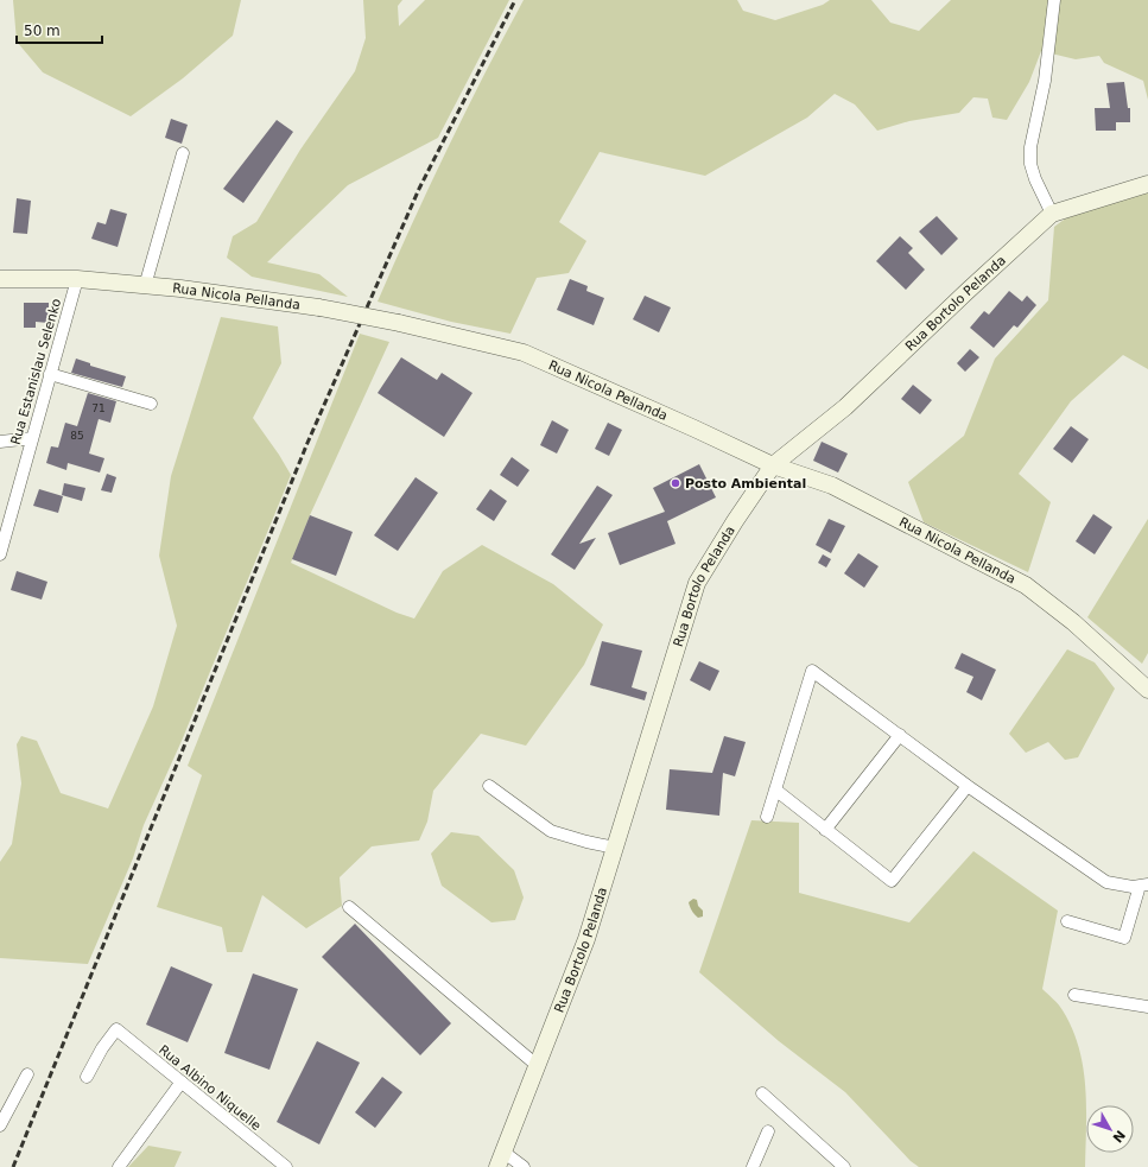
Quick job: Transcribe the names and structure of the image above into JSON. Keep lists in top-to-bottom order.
{
  "streets": {
    "main road": ["Rua Nicola Pellanda", "Rua Bortolo Pelanda"],
    "street": ["Rua Estanislau Selenko", "Rua Albino Niquelle"]
  },
  "crossings": [
    ["Rua Nicola Pellanda", "Rua Bortolo Pelanda"],
    ["Rua Nicola Pellanda", "Rua Estanislau Selenko"]
  ],
  "places": ["Posto Ambiental"],
  "house_numbers": ["71", "85"],
  "scale_bar": "50 m",
  "north": "bottom right"
}
